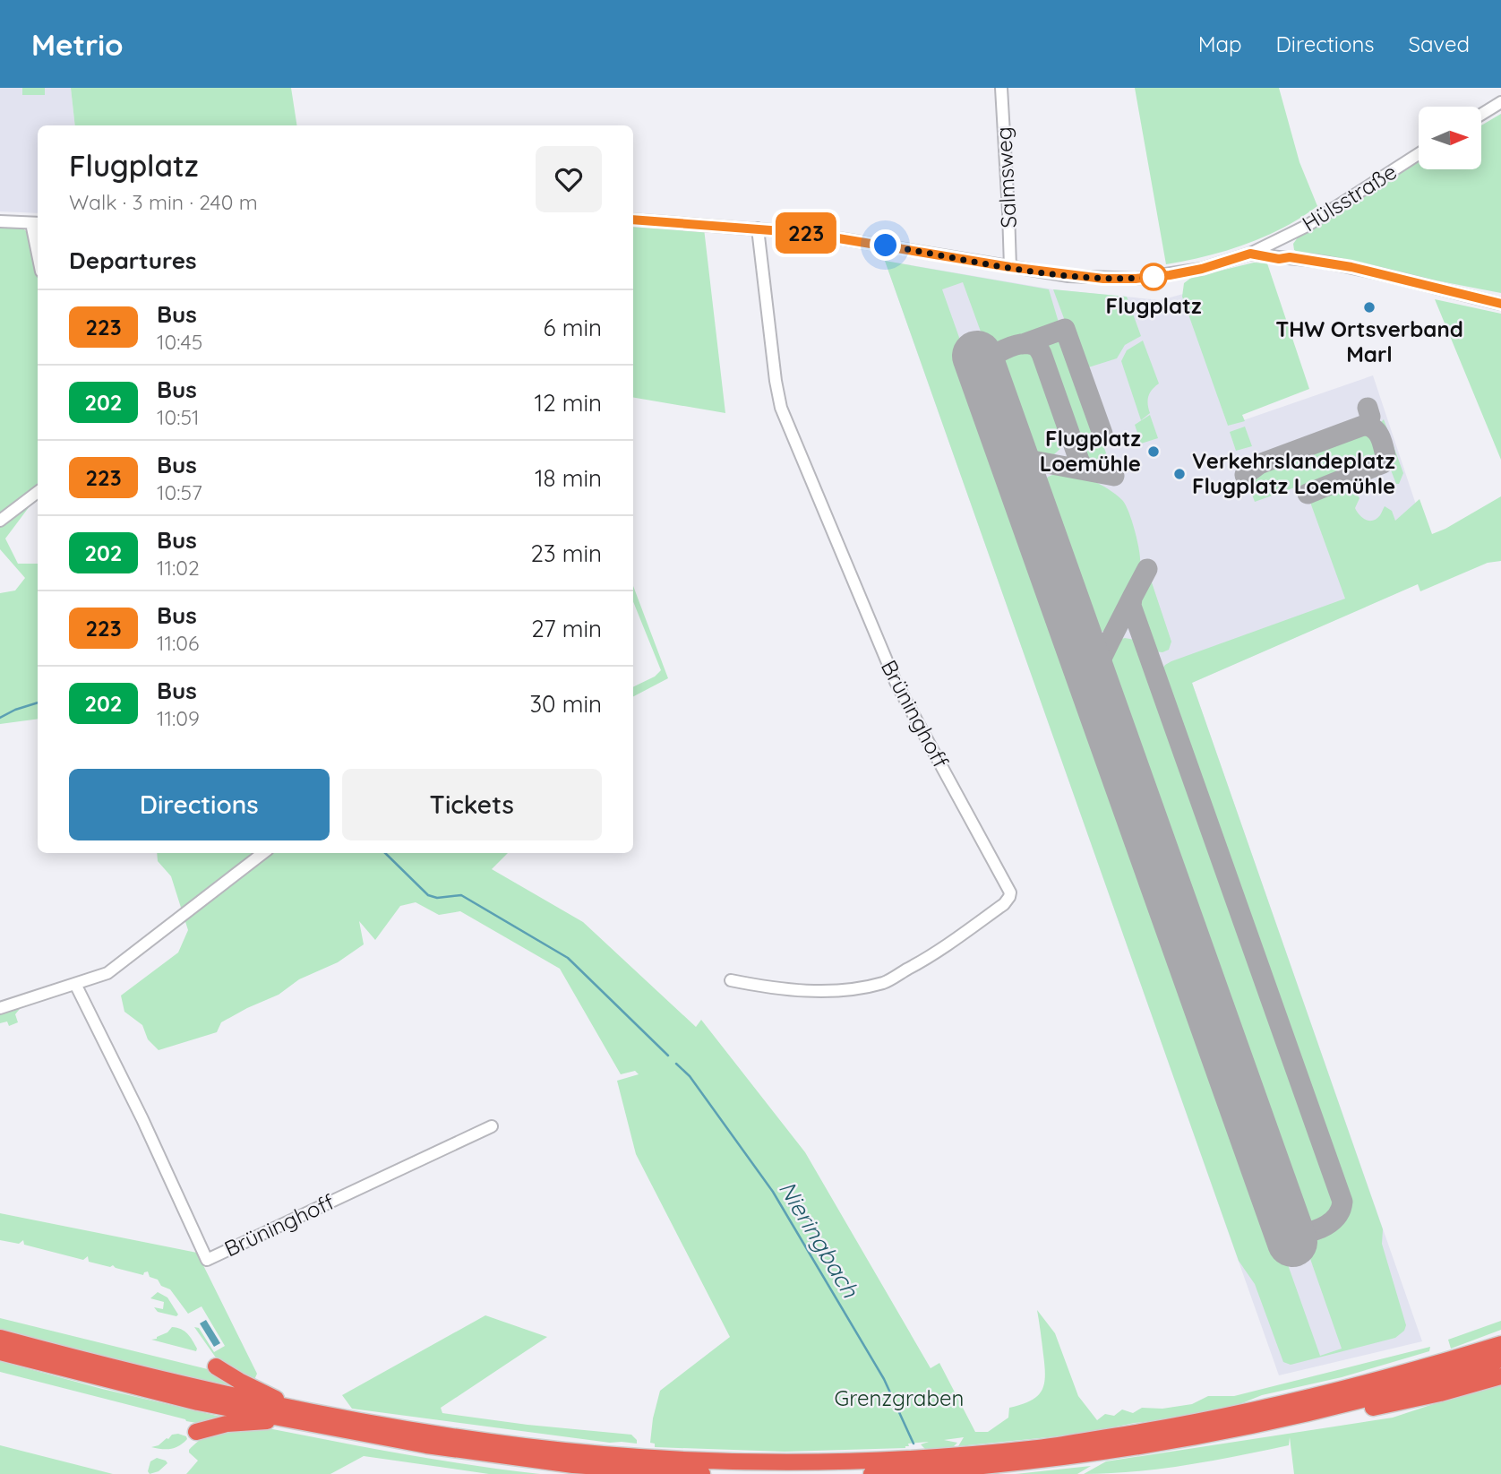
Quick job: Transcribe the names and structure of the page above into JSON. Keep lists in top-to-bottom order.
{
  "streets": {
    "street": ["Salmsweg", "Hülsstraße", "Brüninghoff"]
  },
  "crossings": [
    ["Salmsweg", "Hülsstraße"],
    ["Hülsstraße", "Brüninghoff"]
  ],
  "water": ["Nieringbach"],
  "parks": ["Grenzgraben"],
  "places": [
    "Flugplatz",
    "THW Ortsverband Marl",
    "Flugplatz Loemühle",
    "Verkehrslandeplatz Flugplatz Loemühle"
  ],
  "lines": ["bus line 223"],
  "north": "right",
  "page": {
    "header": "Metrio",
    "nav": ["Map", "Directions", "Saved"],
    "on_map": "223",
    "heading": [
      ["Flugplatz", "Walk · 3 min · 240 m"],
      "Departures"
    ],
    "list": [
      {
        "mark": "223",
        "name": "Bus",
        "note": "10:45",
        "value": "6 min"
      },
      {
        "mark": "202",
        "name": "Bus",
        "note": "10:51",
        "value": "12 min"
      },
      {
        "mark": "223",
        "name": "Bus",
        "note": "10:57",
        "value": "18 min"
      },
      {
        "mark": "202",
        "name": "Bus",
        "note": "11:02",
        "value": "23 min"
      },
      {
        "mark": "223",
        "name": "Bus",
        "note": "11:06",
        "value": "27 min"
      },
      {
        "mark": "202",
        "name": "Bus",
        "note": "11:09",
        "value": "30 min"
      }
    ],
    "buttons": ["Directions", "Tickets"]
  }
}
